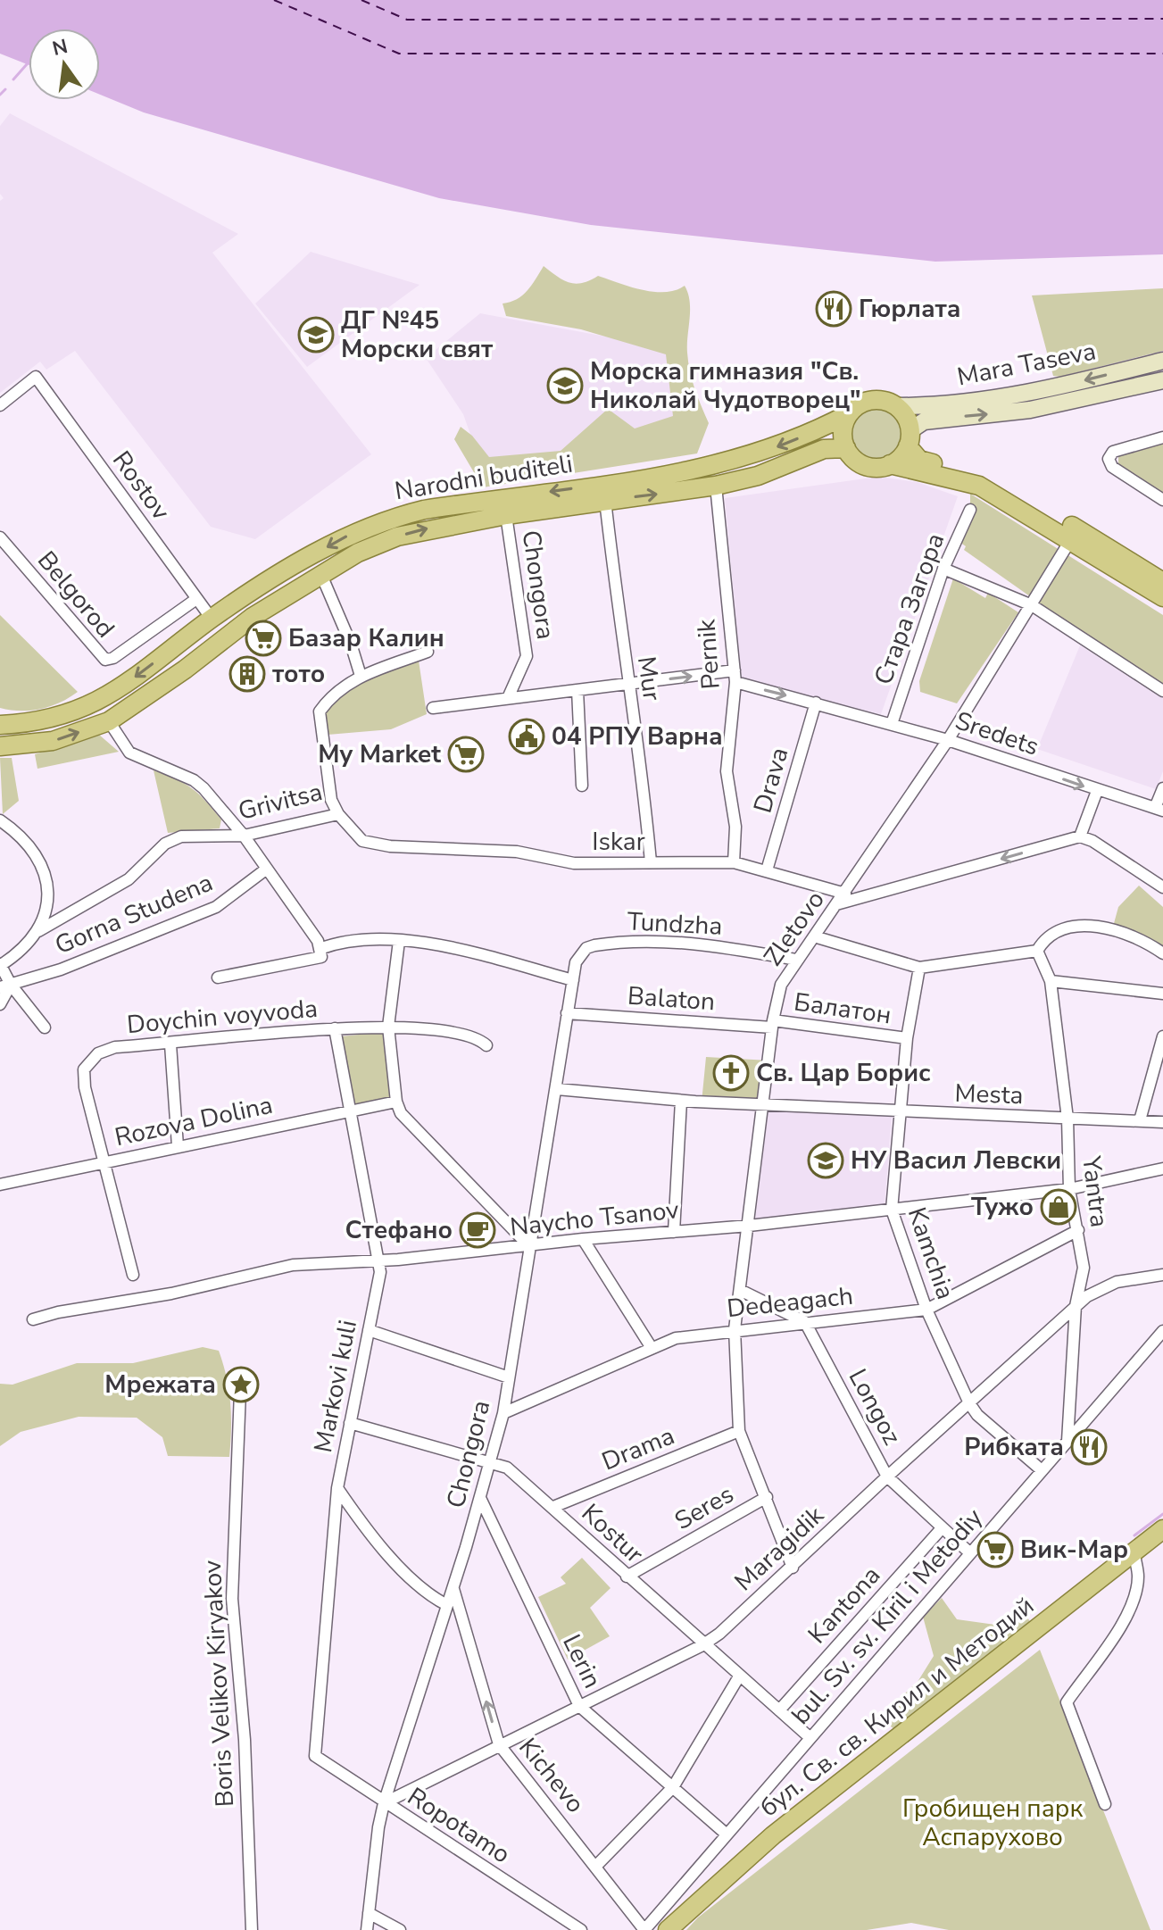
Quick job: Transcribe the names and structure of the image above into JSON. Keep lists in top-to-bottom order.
{
  "streets": {
    "main road": ["Mara Taseva", "Narodni buditeli", "бул. Св. св. Кирил и Методий"],
    "street": [
      "Rostov",
      "Chongora",
      "Belgorod",
      "Стара Загора",
      "Pernik",
      "Mur",
      "Sredets",
      "Drava",
      "Grivitsa",
      "Iskar",
      "Gorna Studena",
      "Tundzha",
      "Zletovo",
      "Balaton",
      "Балатон",
      "Doychin voyvoda",
      "Mesta",
      "Rozova Dolina",
      "Yantra",
      "Naycho Tsanov",
      "Kamchia",
      "Dedeagach",
      "Markovi kuli",
      "Longoz",
      "Drama",
      "Seres",
      "Kostur",
      "Maragidik",
      "Kantona",
      "bul. Sv. sv. Kiril i Metodiy",
      "Lerin",
      "Boris Velikov Kiryakov",
      "Kichevo",
      "Ropotamo"
    ]
  },
  "crossings": [
    ["Mara Taseva", "Narodni buditeli"],
    ["Narodni buditeli", "Rostov"],
    ["Narodni buditeli", "Chongora"],
    ["Narodni buditeli", "Pernik"],
    ["Narodni buditeli", "Mur"],
    ["Rostov", "Belgorod"],
    ["Chongora", "Tundzha"],
    ["Chongora", "Balaton"],
    ["Chongora", "Mesta"],
    ["Chongora", "Naycho Tsanov"],
    ["Chongora", "Dedeagach"],
    ["Chongora", "Kostur"],
    ["Chongora", "Maragidik"],
    ["Chongora", "Lerin"],
    ["Chongora", "Kichevo"],
    ["Chongora", "Ropotamo"],
    ["Стара Загора", "Sredets"],
    ["Pernik", "Sredets"],
    ["Pernik", "Iskar"],
    ["Mur", "Iskar"],
    ["Sredets", "Drava"],
    ["Sredets", "Zletovo"],
    ["Drava", "Iskar"],
    ["Grivitsa", "Iskar"],
    ["Iskar", "Zletovo"],
    ["Tundzha", "Zletovo"],
    ["Zletovo", "Balaton"],
    ["Zletovo", "Балатон"],
    ["Zletovo", "Mesta"],
    ["Zletovo", "Naycho Tsanov"],
    ["Zletovo", "Dedeagach"],
    ["Zletovo", "Drama"],
    ["Zletovo", "Seres"],
    ["Zletovo", "Maragidik"],
    ["Balaton", "Балатон"],
    ["Балатон", "Kamchia"],
    ["Doychin voyvoda", "Rozova Dolina"],
    ["Doychin voyvoda", "Markovi kuli"],
    ["Mesta", "Yantra"],
    ["Mesta", "Kamchia"],
    ["Rozova Dolina", "Markovi kuli"],
    ["Yantra", "Naycho Tsanov"],
    ["Yantra", "Dedeagach"],
    ["Yantra", "Maragidik"],
    ["Yantra", "bul. Sv. sv. Kiril i Metodiy"],
    ["Naycho Tsanov", "Kamchia"],
    ["Naycho Tsanov", "Markovi kuli"],
    ["Kamchia", "Dedeagach"],
    ["Kamchia", "Maragidik"],
    ["Kamchia", "bul. Sv. sv. Kiril i Metodiy"],
    ["Dedeagach", "Longoz"],
    ["Markovi kuli", "Kostur"],
    ["Markovi kuli", "Ropotamo"],
    ["Longoz", "Maragidik"],
    ["Longoz", "Kantona"],
    ["Longoz", "bul. Sv. sv. Kiril i Metodiy"],
    ["Drama", "Kostur"],
    ["Seres", "Kostur"],
    ["Kostur", "Maragidik"],
    ["Kostur", "Kantona"],
    ["Kostur", "bul. Sv. sv. Kiril i Metodiy"],
    ["Maragidik", "Lerin"],
    ["Maragidik", "Kichevo"],
    ["Maragidik", "Ropotamo"],
    ["bul. Sv. sv. Kiril i Metodiy", "Lerin"],
    ["bul. Sv. sv. Kiril i Metodiy", "Kichevo"]
  ],
  "one_way": ["Sredets", "Kichevo"],
  "parks": ["Гробищен парк Аспарухово"],
  "places": {
    "restaurant": ["Гюрлата", "Рибката"],
    "school or university": ["ДГ №45 Морски свят", "Морска гимназия \"Св. Николай Чудотворец\"", "НУ Васил Левски"],
    "supermarket": ["Базар Калин", "My Market", "Вик-Мар"],
    "building": ["тото"],
    "public building": ["04 РПУ Варна"],
    "church": ["Св. Цар Борис"],
    "shop": ["Тужо"],
    "cafe": ["Стефано"],
    "place": ["Мрежата"]
  },
  "north": "top"
}
